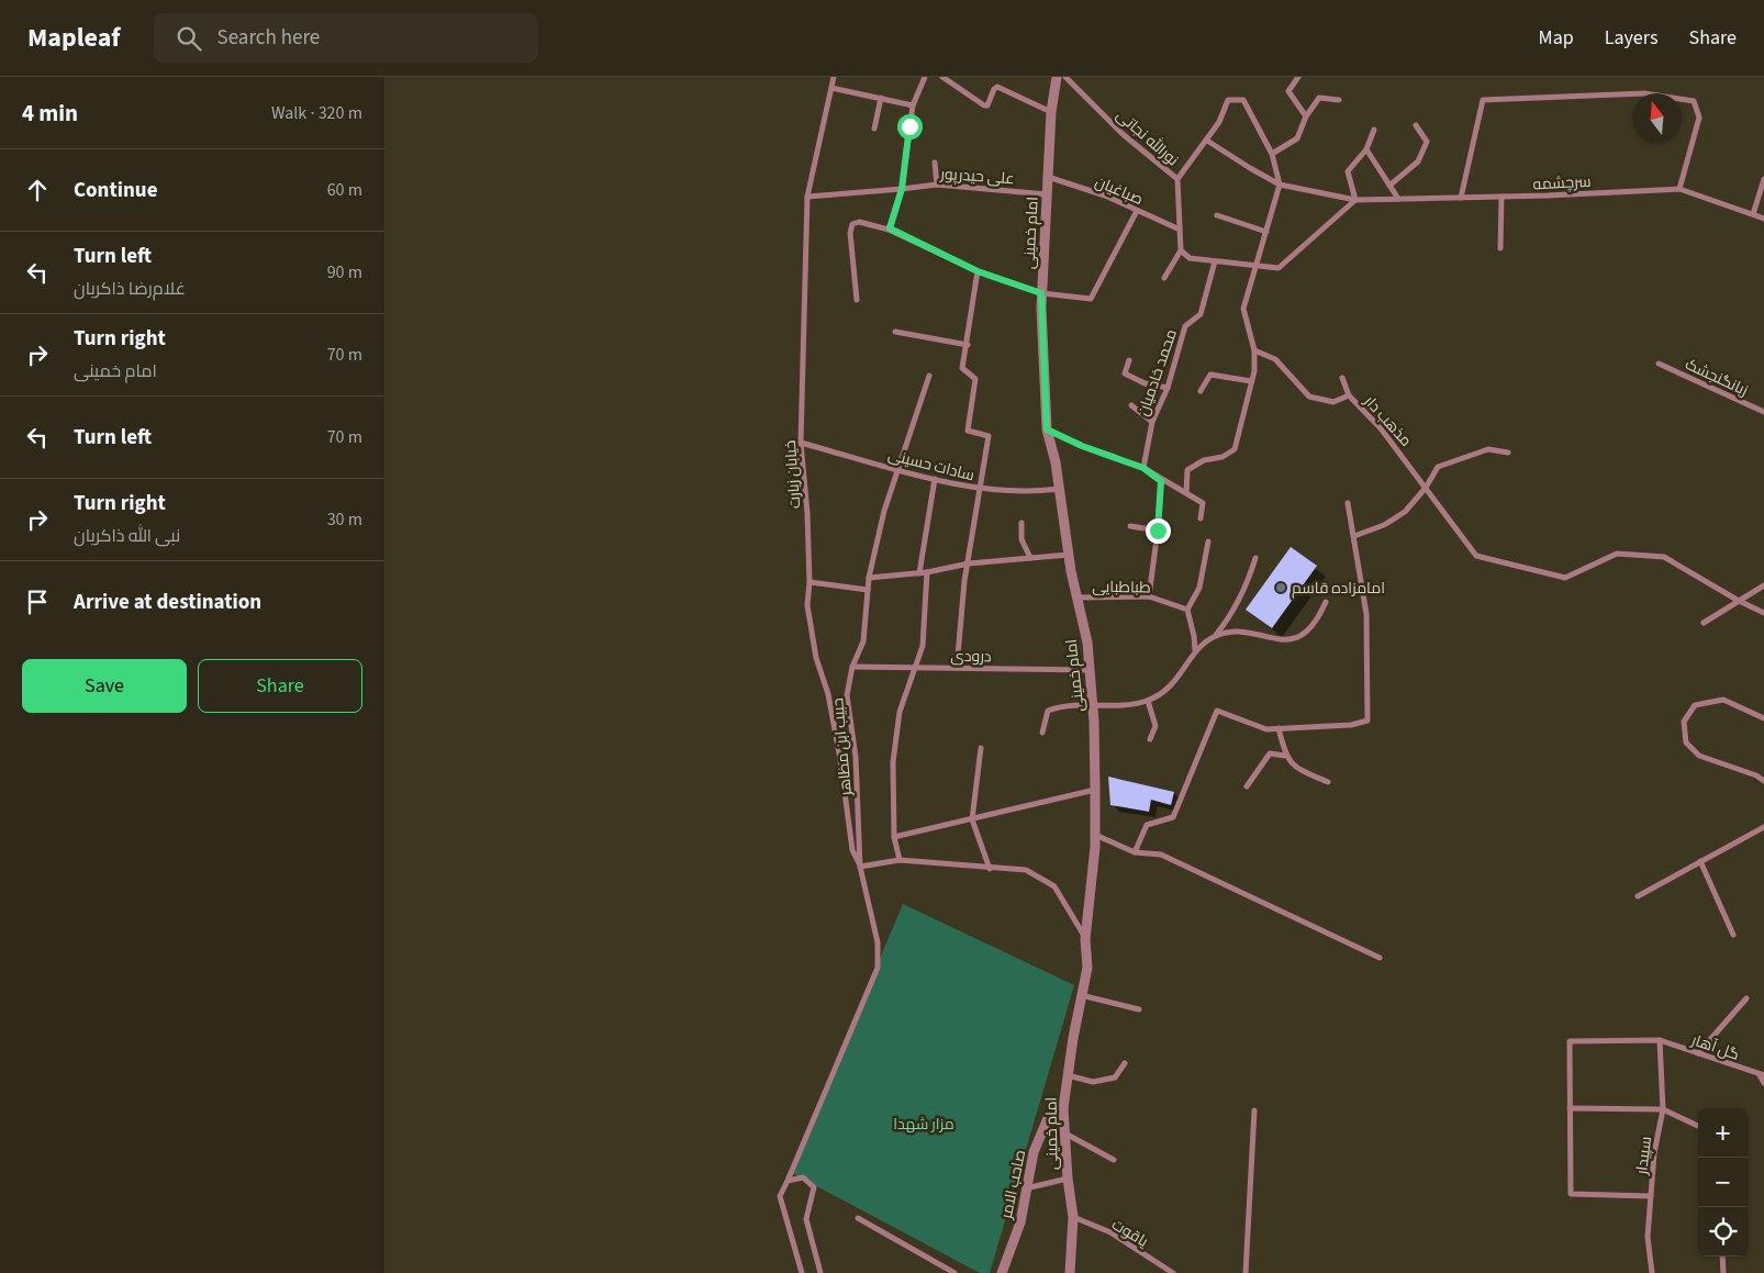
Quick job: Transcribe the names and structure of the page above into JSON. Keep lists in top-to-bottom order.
{
  "streets": {
    "street": [
      "نورالله نجاتی",
      "علی حیدرپور",
      "سرچشمه",
      "صباغیان",
      "امام خمینی",
      "محمد خادمیان",
      "زبانگنجشک",
      "مذهب دار",
      "سادات حسینی",
      "خیابان زیارت",
      "طباطبایی",
      "درودی",
      "حبیب ابن مظاهر",
      "گل آهار",
      "سپیدار",
      "صاحب الامر",
      "یاقوت"
    ]
  },
  "crossings": [
    ["نورالله نجاتی", "صباغیان"],
    ["علی حیدرپور", "امام خمینی"],
    ["علی حیدرپور", "خیابان زیارت"],
    ["صباغیان", "امام خمینی"],
    ["امام خمینی", "سادات حسینی"],
    ["امام خمینی", "طباطبایی"],
    ["امام خمینی", "درودی"],
    ["امام خمینی", "صاحب الامر"],
    ["امام خمینی", "یاقوت"],
    ["سادات حسینی", "خیابان زیارت"],
    ["سادات حسینی", "حبیب ابن مظاهر"],
    ["خیابان زیارت", "حبیب ابن مظاهر"],
    ["درودی", "حبیب ابن مظاهر"],
    ["گل آهار", "سپیدار"]
  ],
  "parks": ["مزار شهدا"],
  "places": ["امامزاده قاسم"],
  "north": "top",
  "page": {
    "header": "Mapleaf",
    "search": "Search here",
    "nav": ["Map", "Layers", "Share"],
    "heading": ["4 min", "Walk · 320 m"],
    "list": [
      ["Continue", "60 m"],
      ["Turn left", "غلام‌رضا ذاکریان", "90 m"],
      ["Turn right", "امام خمینی", "70 m"],
      ["Turn left", "70 m"],
      ["Turn right", "نبی الله ذاکریان", "30 m"],
      "Arrive at destination"
    ],
    "buttons": ["Save", "Share"],
    "map_buttons": ["+", "−"]
  }
}
